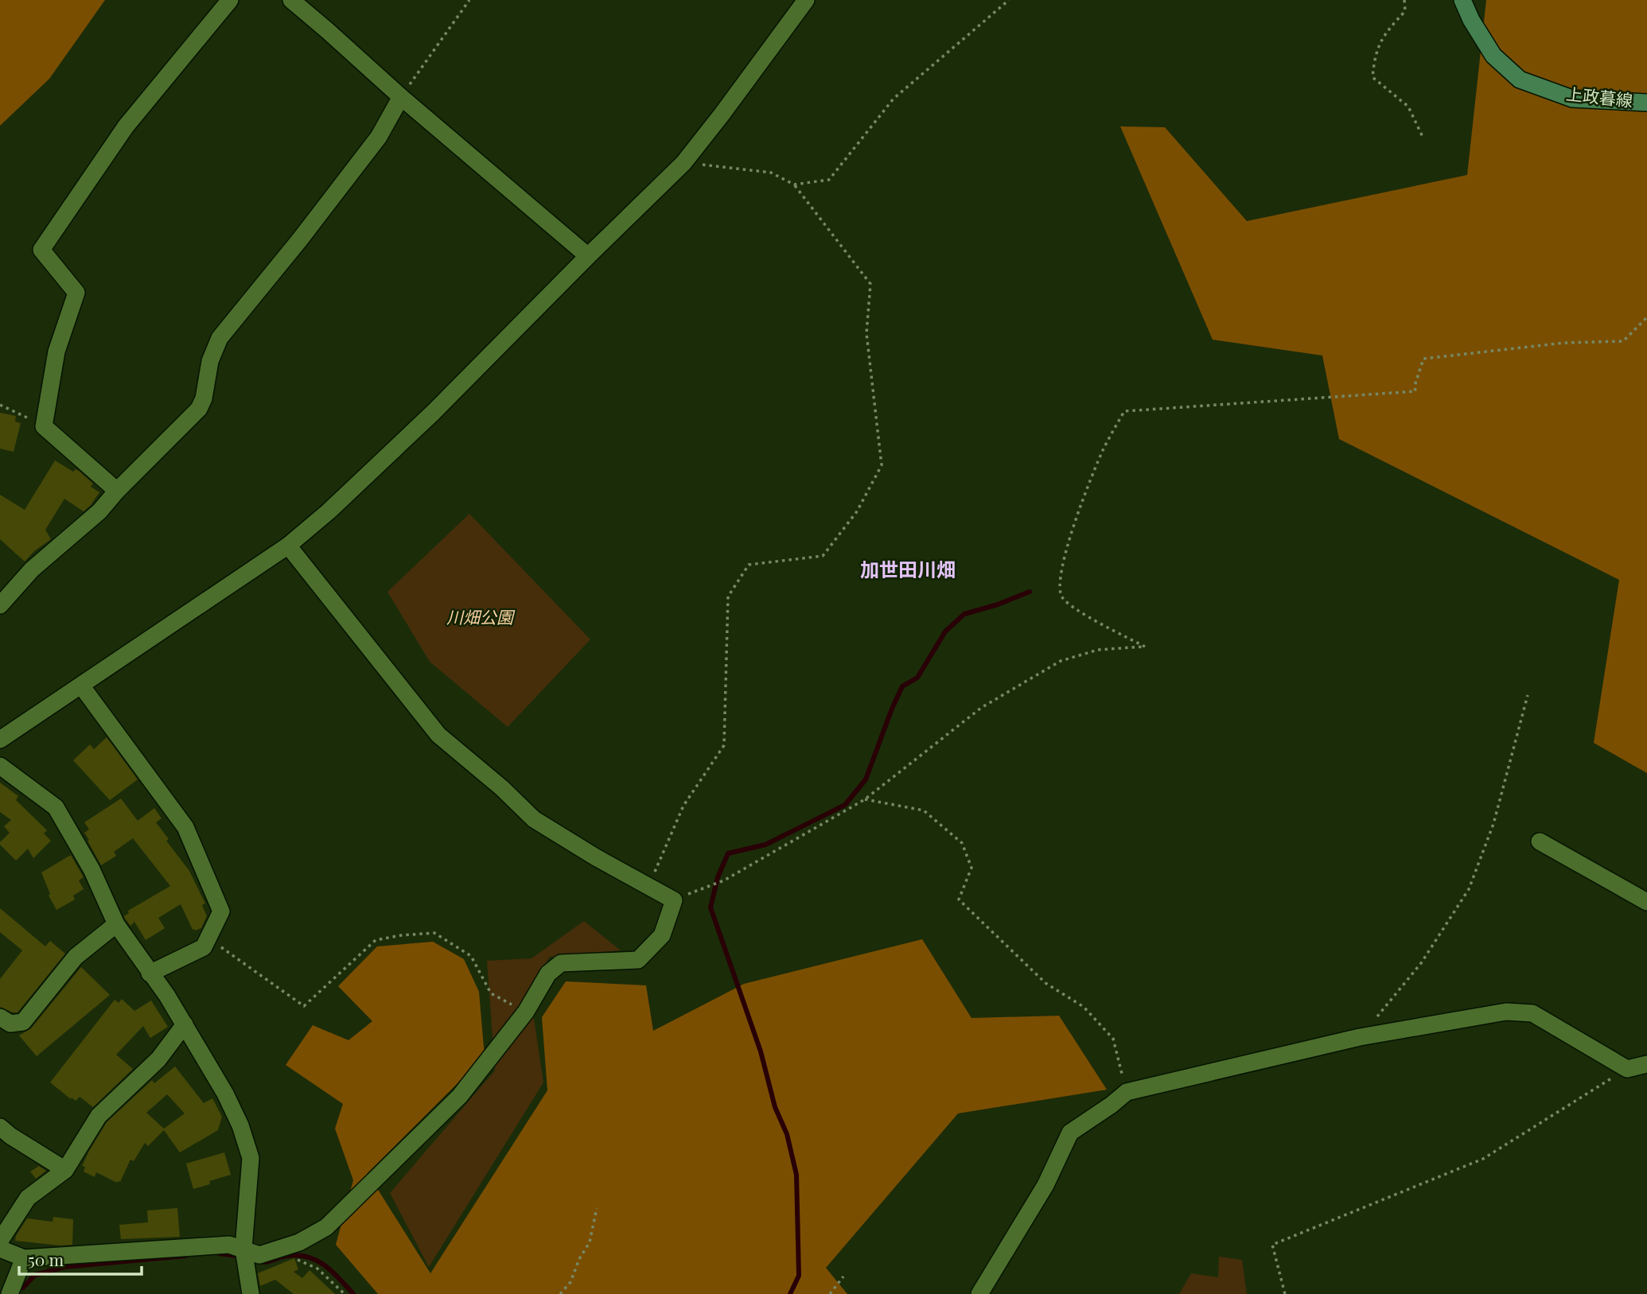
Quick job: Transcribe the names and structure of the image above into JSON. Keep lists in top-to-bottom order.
{
  "streets": {
    "street": ["上政暮線"]
  },
  "districts": ["加世田川畑"],
  "parks": ["川畑公園"],
  "scale_bar": "50 m"
}
